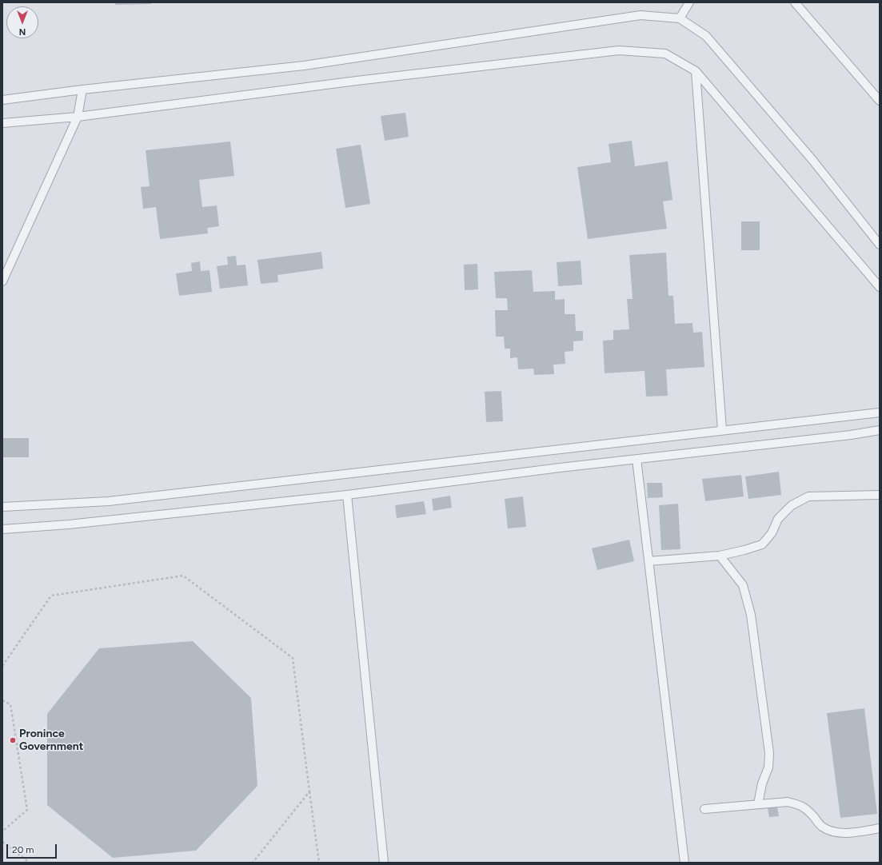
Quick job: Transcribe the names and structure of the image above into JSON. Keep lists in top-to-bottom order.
{
  "places": ["Pronince Government"],
  "scale_bar": "20 m",
  "north": "bottom"
}
